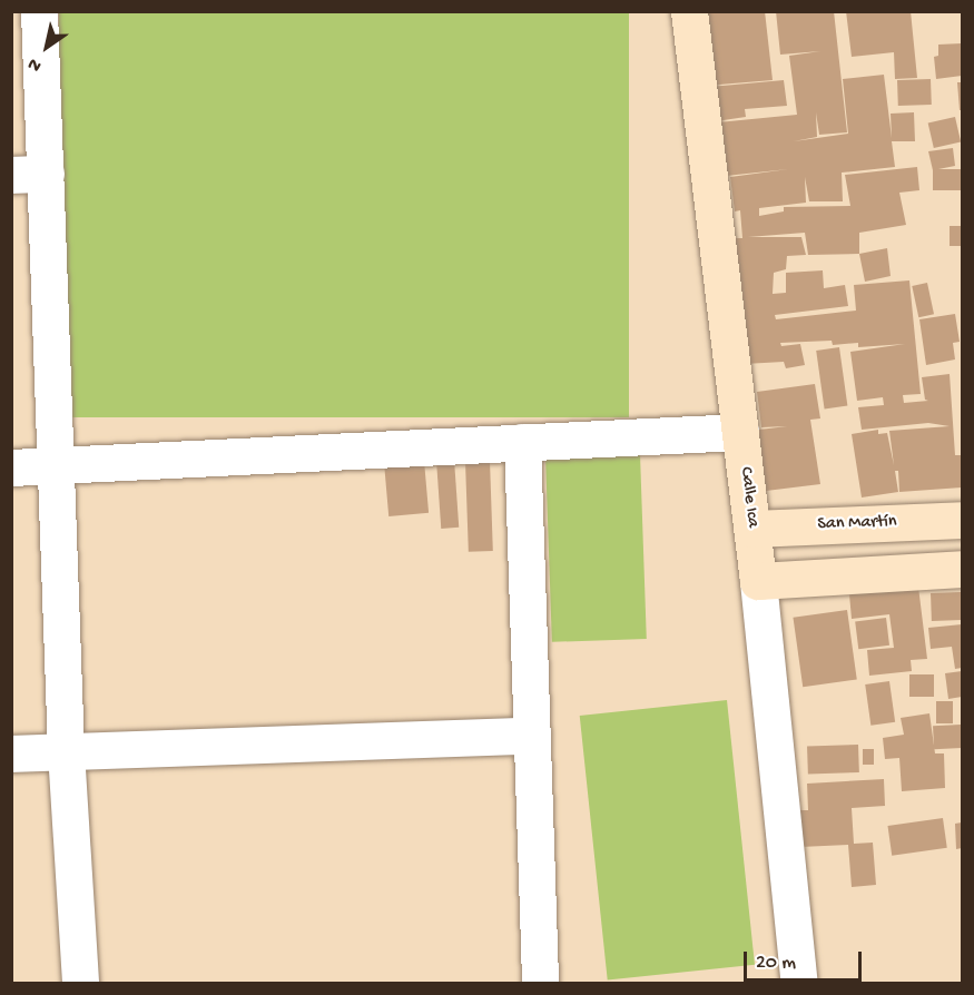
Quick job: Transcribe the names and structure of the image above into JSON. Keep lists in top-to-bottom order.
{
  "streets": {
    "street": ["Calle Ica", "San Martín"]
  },
  "crossings": [
    ["Calle Ica", "San Martín"]
  ],
  "scale_bar": "20 m",
  "north": "bottom left"
}
